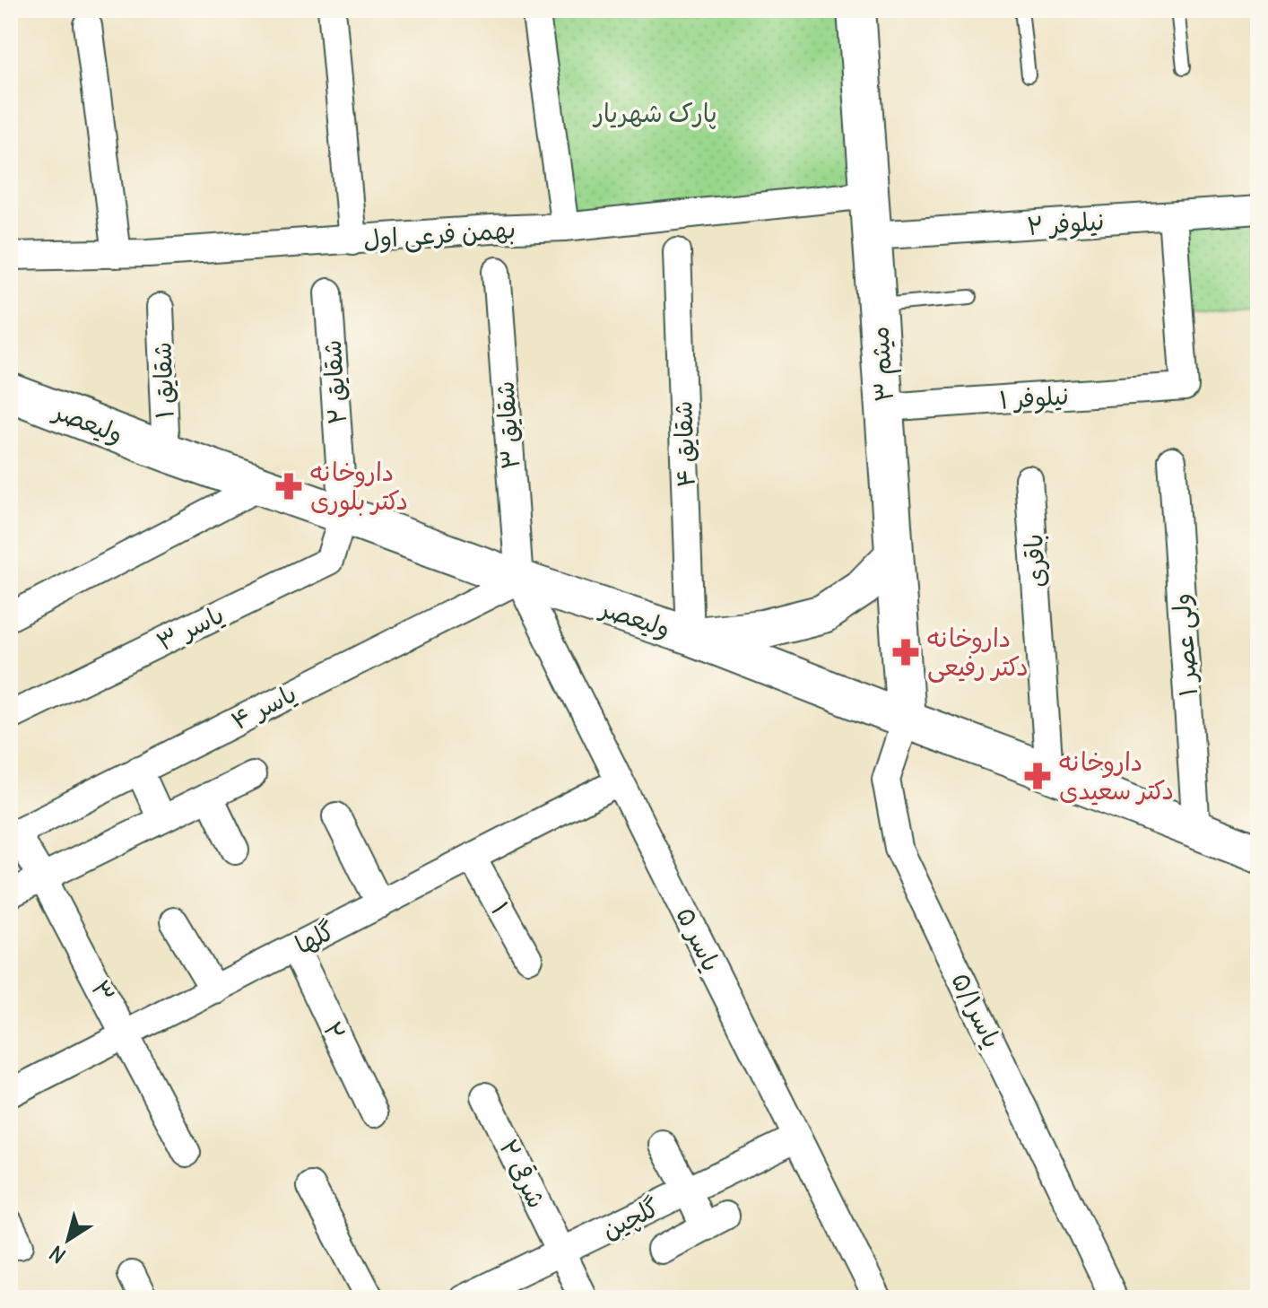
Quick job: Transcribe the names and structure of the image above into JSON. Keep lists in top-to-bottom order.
{
  "streets": {
    "main road": ["میثم ۳", "ولیعصر"],
    "street": [
      "نیلوفر ۲",
      "بهمن فرعی اول",
      "شقایق ۱",
      "شقایق ۲",
      "نیلوفر ۱",
      "شقایق ۳",
      "شقایق ۴",
      "باقری",
      "یاسر ۳",
      "ولی عصر ۱",
      "یاسر ۴",
      "۱",
      "گلها",
      "یاسر ۵",
      "۳",
      "یاسر۵/۱",
      "۲",
      "۲ شرقی",
      "گلچین"
    ]
  },
  "crossings": [
    ["نیلوفر ۲", "میثم ۳"],
    ["نیلوفر ۲", "نیلوفر ۱"],
    ["بهمن فرعی اول", "میثم ۳"],
    ["میثم ۳", "نیلوفر ۱"],
    ["میثم ۳", "ولیعصر"],
    ["میثم ۳", "یاسر۵/۱"],
    ["شقایق ۱", "ولیعصر"],
    ["شقایق ۲", "ولیعصر"],
    ["شقایق ۲", "یاسر ۳"],
    ["ولیعصر", "شقایق ۳"],
    ["ولیعصر", "شقایق ۴"],
    ["ولیعصر", "باقری"],
    ["ولیعصر", "یاسر ۳"],
    ["ولیعصر", "ولی عصر ۱"],
    ["ولیعصر", "یاسر ۴"],
    ["ولیعصر", "یاسر ۵"],
    ["ولیعصر", "یاسر۵/۱"],
    ["شقایق ۳", "یاسر ۴"],
    ["شقایق ۳", "یاسر ۵"],
    ["یاسر ۴", "یاسر ۵"],
    ["یاسر ۴", "۳"],
    ["۱", "گلها"],
    ["گلها", "یاسر ۵"],
    ["گلها", "۳"],
    ["گلها", "۲"],
    ["یاسر ۵", "گلچین"],
    ["۲ شرقی", "گلچین"]
  ],
  "parks": ["پارک شهریار"],
  "places": {
    "pharmacy": ["داروخانه دکتر بلوری", "داروخانه دکتر رفیعی", "داروخانه دکتر سعیدی"]
  },
  "north": "bottom left"
}
